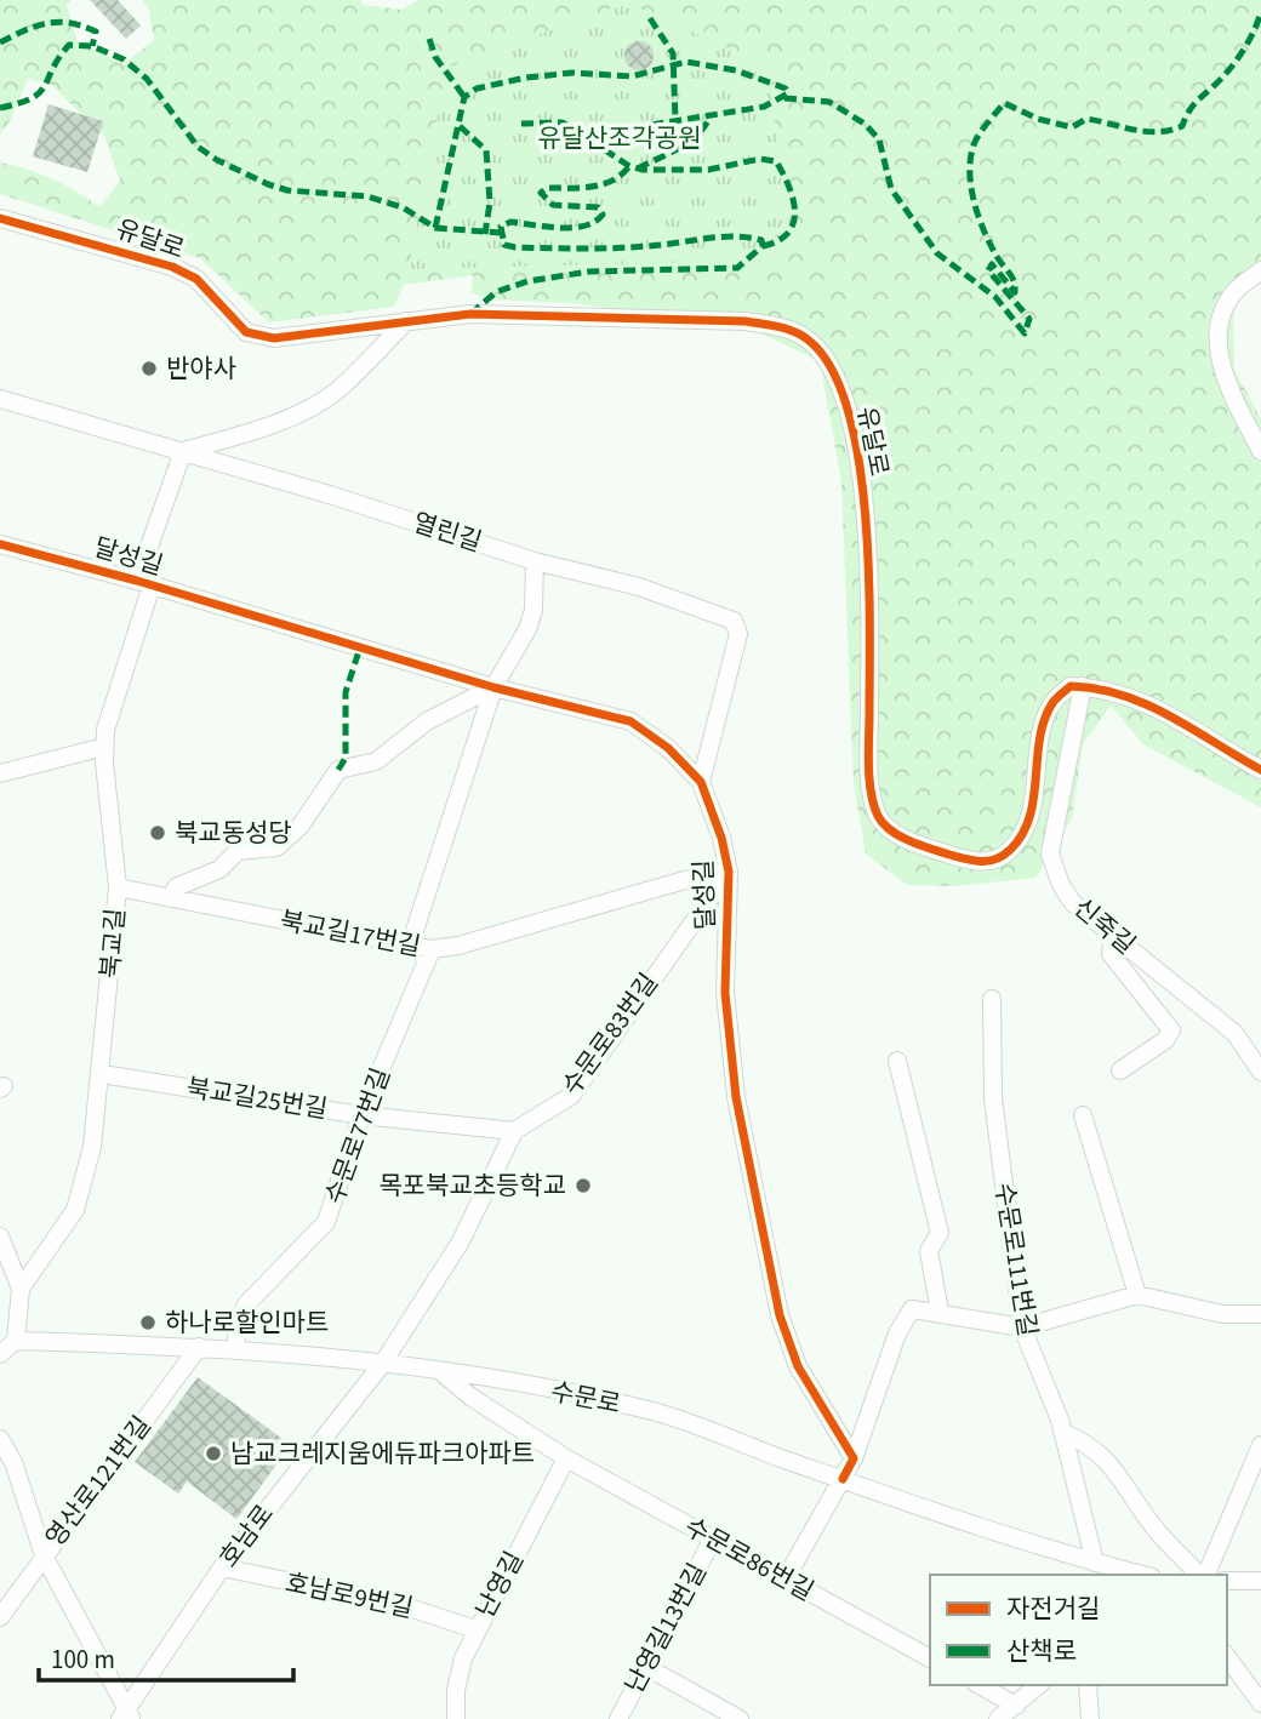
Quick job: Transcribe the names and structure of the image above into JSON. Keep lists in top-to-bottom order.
{
  "streets": {
    "street": [
      "유달로",
      "열린길",
      "달성길",
      "신죽길",
      "북교길17번길",
      "북교길",
      "수문로83번길",
      "북교길25번길",
      "수문로77번길",
      "수문로111번길",
      "수문로",
      "영산로121번길",
      "호남로",
      "수문로86번길",
      "난영길",
      "호남로9번길",
      "난영길13번길"
    ]
  },
  "crossings": [
    ["유달로", "신죽길"],
    ["열린길", "달성길"],
    ["열린길", "북교길"],
    ["달성길", "북교길17번길"],
    ["달성길", "북교길"],
    ["달성길", "수문로83번길"],
    ["북교길17번길", "북교길"],
    ["북교길17번길", "수문로83번길"],
    ["북교길17번길", "수문로77번길"],
    ["북교길", "북교길25번길"],
    ["수문로83번길", "북교길25번길"],
    ["북교길25번길", "수문로77번길"],
    ["수문로77번길", "수문로"],
    ["수문로111번길", "수문로"],
    ["수문로", "영산로121번길"],
    ["수문로", "호남로"],
    ["수문로", "수문로86번길"],
    ["호남로", "호남로9번길"],
    ["수문로86번길", "난영길"],
    ["수문로86번길", "난영길13번길"],
    ["난영길", "호남로9번길"]
  ],
  "parks": ["유달산조각공원"],
  "places": [
    "반야사",
    "북교동성당",
    "목포북교초등학교",
    "하나로할인마트",
    "남교크레지움에듀파크아파트"
  ],
  "legend": ["자전거길", "산책로"],
  "scale_bar": "100 m"
}
